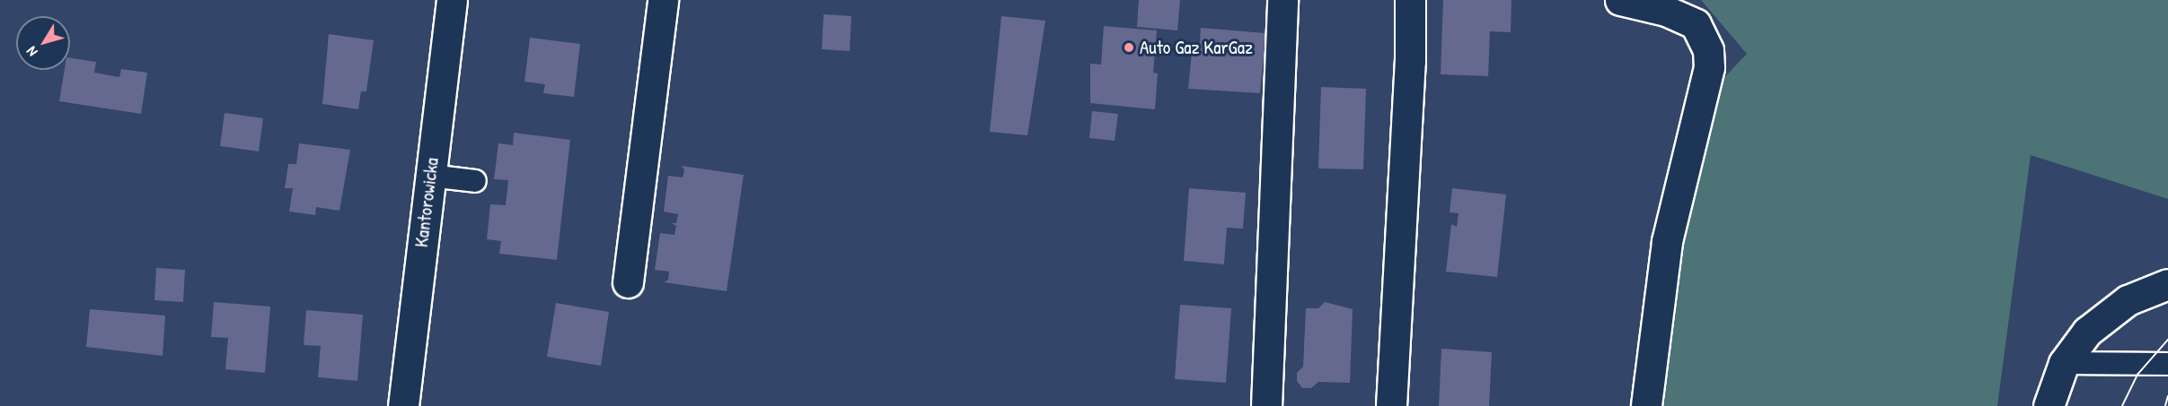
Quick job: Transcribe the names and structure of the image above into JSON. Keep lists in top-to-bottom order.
{
  "streets": {
    "street": ["Kantorowicka"]
  },
  "places": ["Auto Gaz KarGaz"],
  "north": "bottom left"
}
